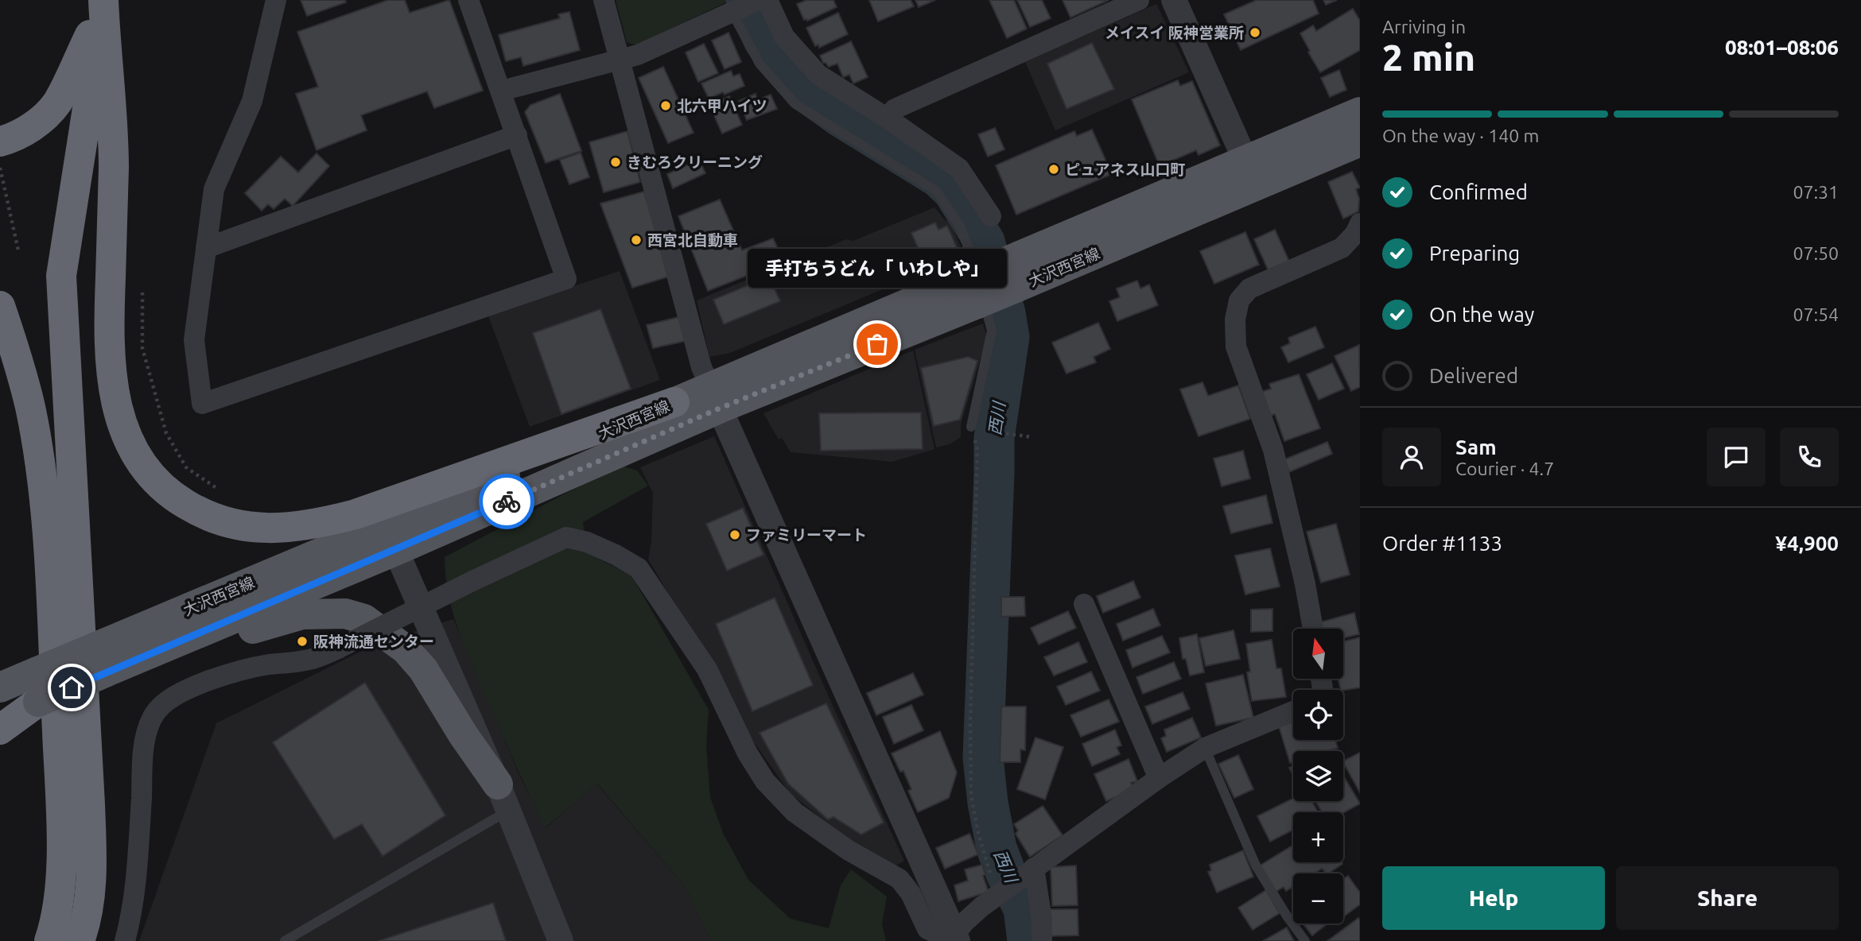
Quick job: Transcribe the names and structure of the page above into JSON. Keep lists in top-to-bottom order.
{
  "streets": {
    "main road": ["大沢西宮線"]
  },
  "water": ["西川"],
  "places": [
    "メイスイ 阪神営業所",
    "北六甲ハイツ",
    "きむろクリーニング",
    "ピュアネス山口町",
    "西宮北自動車",
    "手打ちうどん「 いわしや」",
    "ファミリーマート",
    "阪神流通センター"
  ],
  "north": "top",
  "page": {
    "heading": ["2 min", "Arriving in", "08:01–08:06"],
    "panel": [
      "Sam",
      "Courier · 4.7",
      "Order #1133",
      "¥4,900"
    ],
    "bar": "On the way · 140 m",
    "list": [
      ["Confirmed", "07:31"],
      ["Preparing", "07:50"],
      ["On the way", "07:54"],
      "Delivered"
    ],
    "bubble": "手打ちうどん「 いわしや」",
    "map_buttons": ["+", "−"],
    "buttons": ["Help", "Share"]
  }
}
